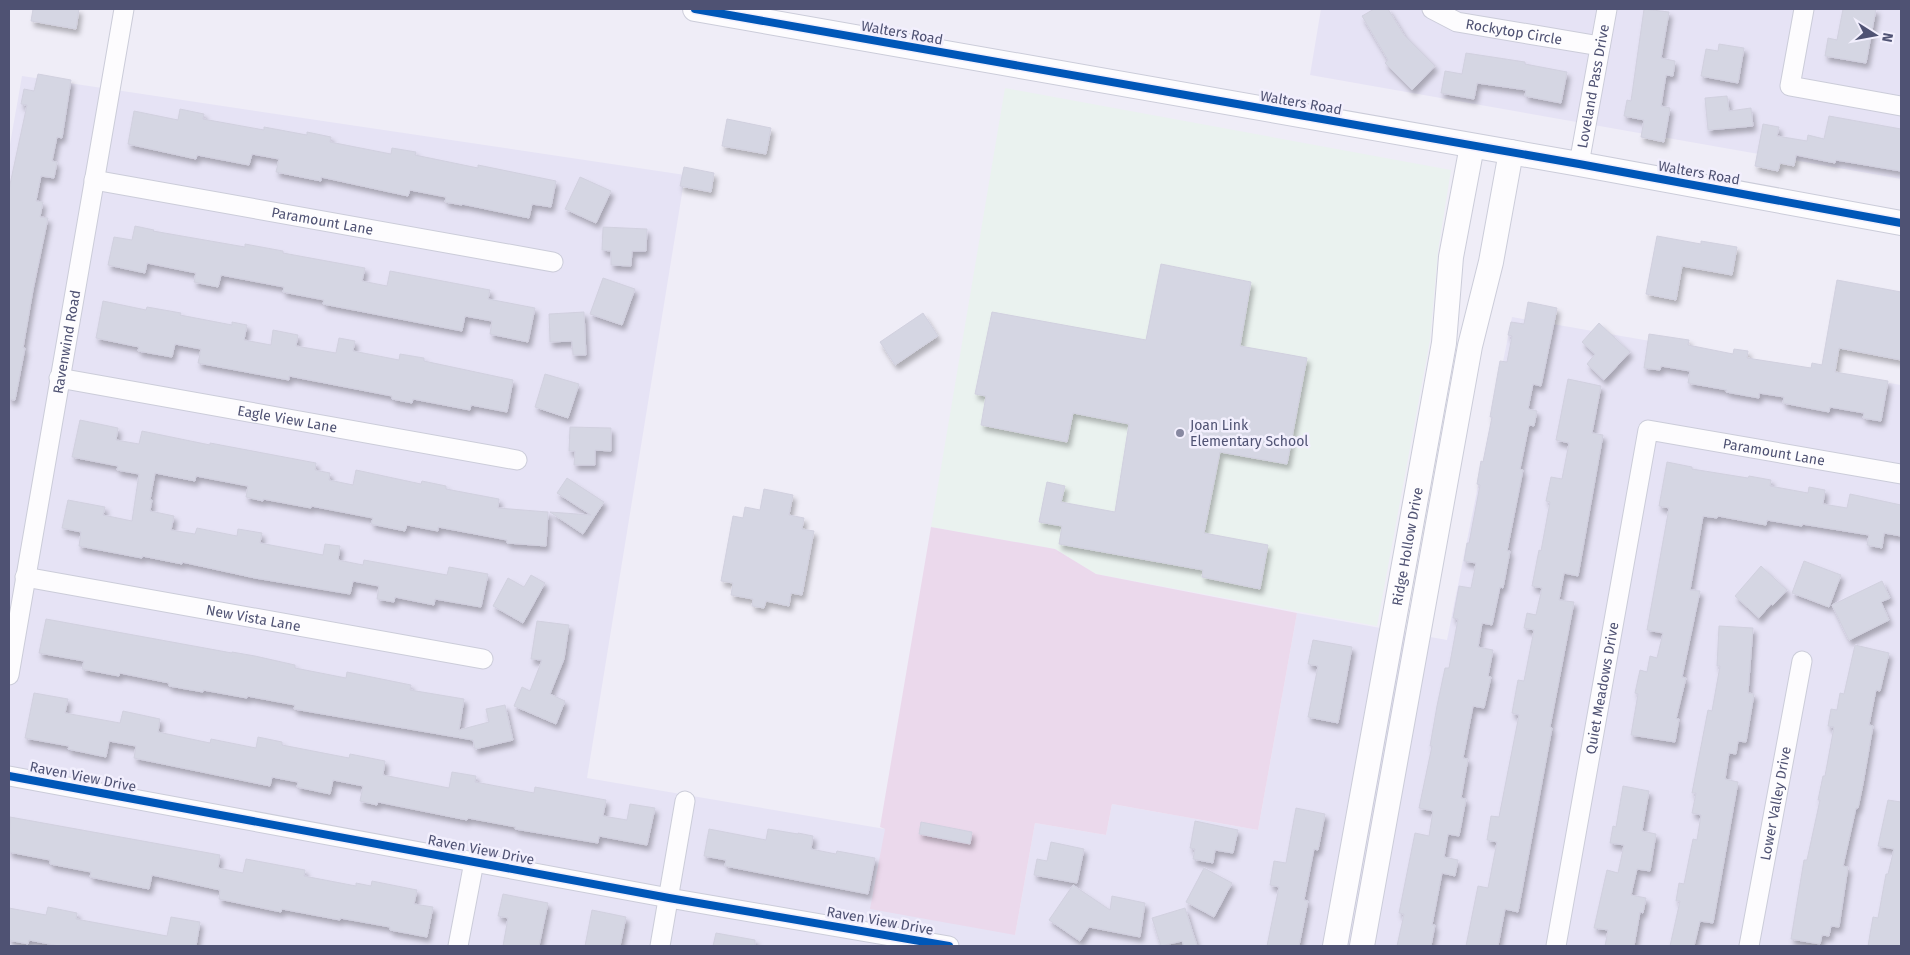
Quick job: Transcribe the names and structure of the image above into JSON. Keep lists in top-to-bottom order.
{
  "streets": {
    "street": [
      "Rockytop Circle",
      "Walters Road",
      "Loveland Pass Drive",
      "Paramount Lane",
      "Ravenwind Road",
      "Eagle View Lane",
      "Ridge Hollow Drive",
      "New Vista Lane",
      "Quiet Meadows Drive",
      "Raven View Drive",
      "Lower Valley Drive"
    ]
  },
  "crossings": [
    ["Rockytop Circle", "Loveland Pass Drive"],
    ["Walters Road", "Loveland Pass Drive"],
    ["Walters Road", "Ridge Hollow Drive"],
    ["Paramount Lane", "Ravenwind Road"],
    ["Paramount Lane", "Quiet Meadows Drive"],
    ["Ravenwind Road", "Eagle View Lane"],
    ["Ravenwind Road", "New Vista Lane"]
  ],
  "places": ["Joan Link Elementary School"],
  "north": "right"
}
